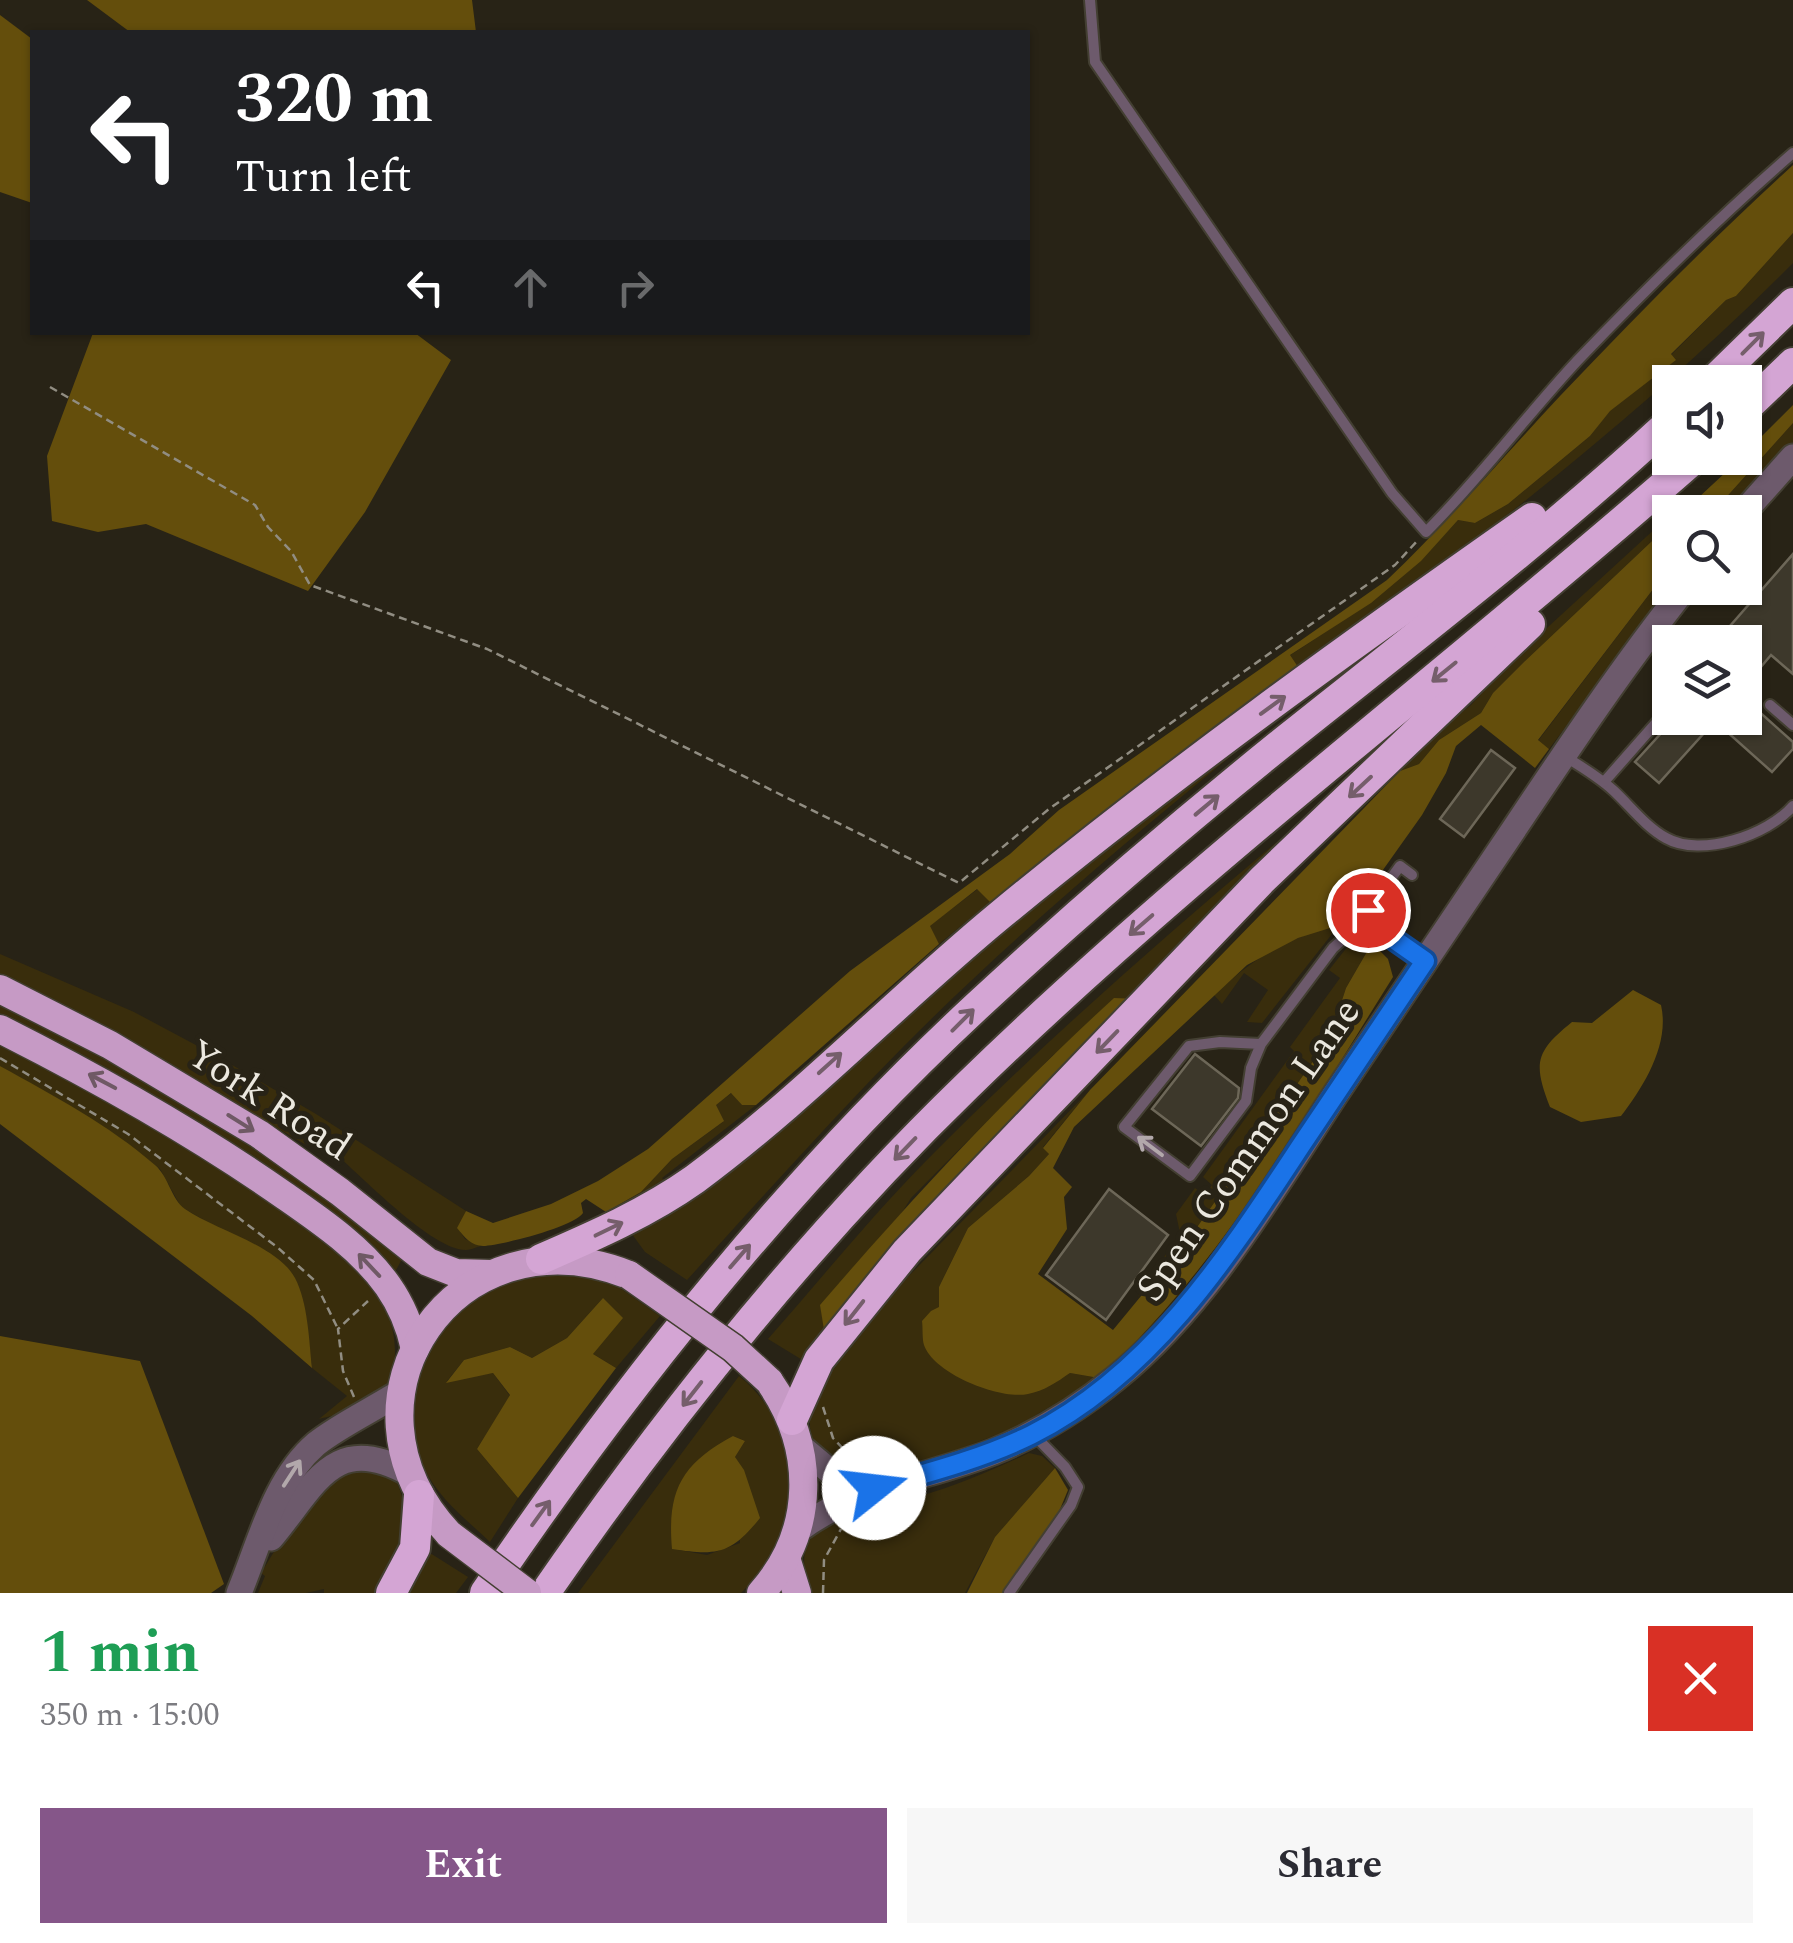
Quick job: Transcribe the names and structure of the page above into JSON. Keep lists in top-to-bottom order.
{
  "streets": {
    "highway": ["York Road"],
    "street": ["Spen Common Lane"]
  },
  "page": {
    "turn": ["320 m", "Turn left"],
    "heading": ["1 min", "350 m · 15:00"],
    "buttons": ["Exit", "Share"]
  }
}
